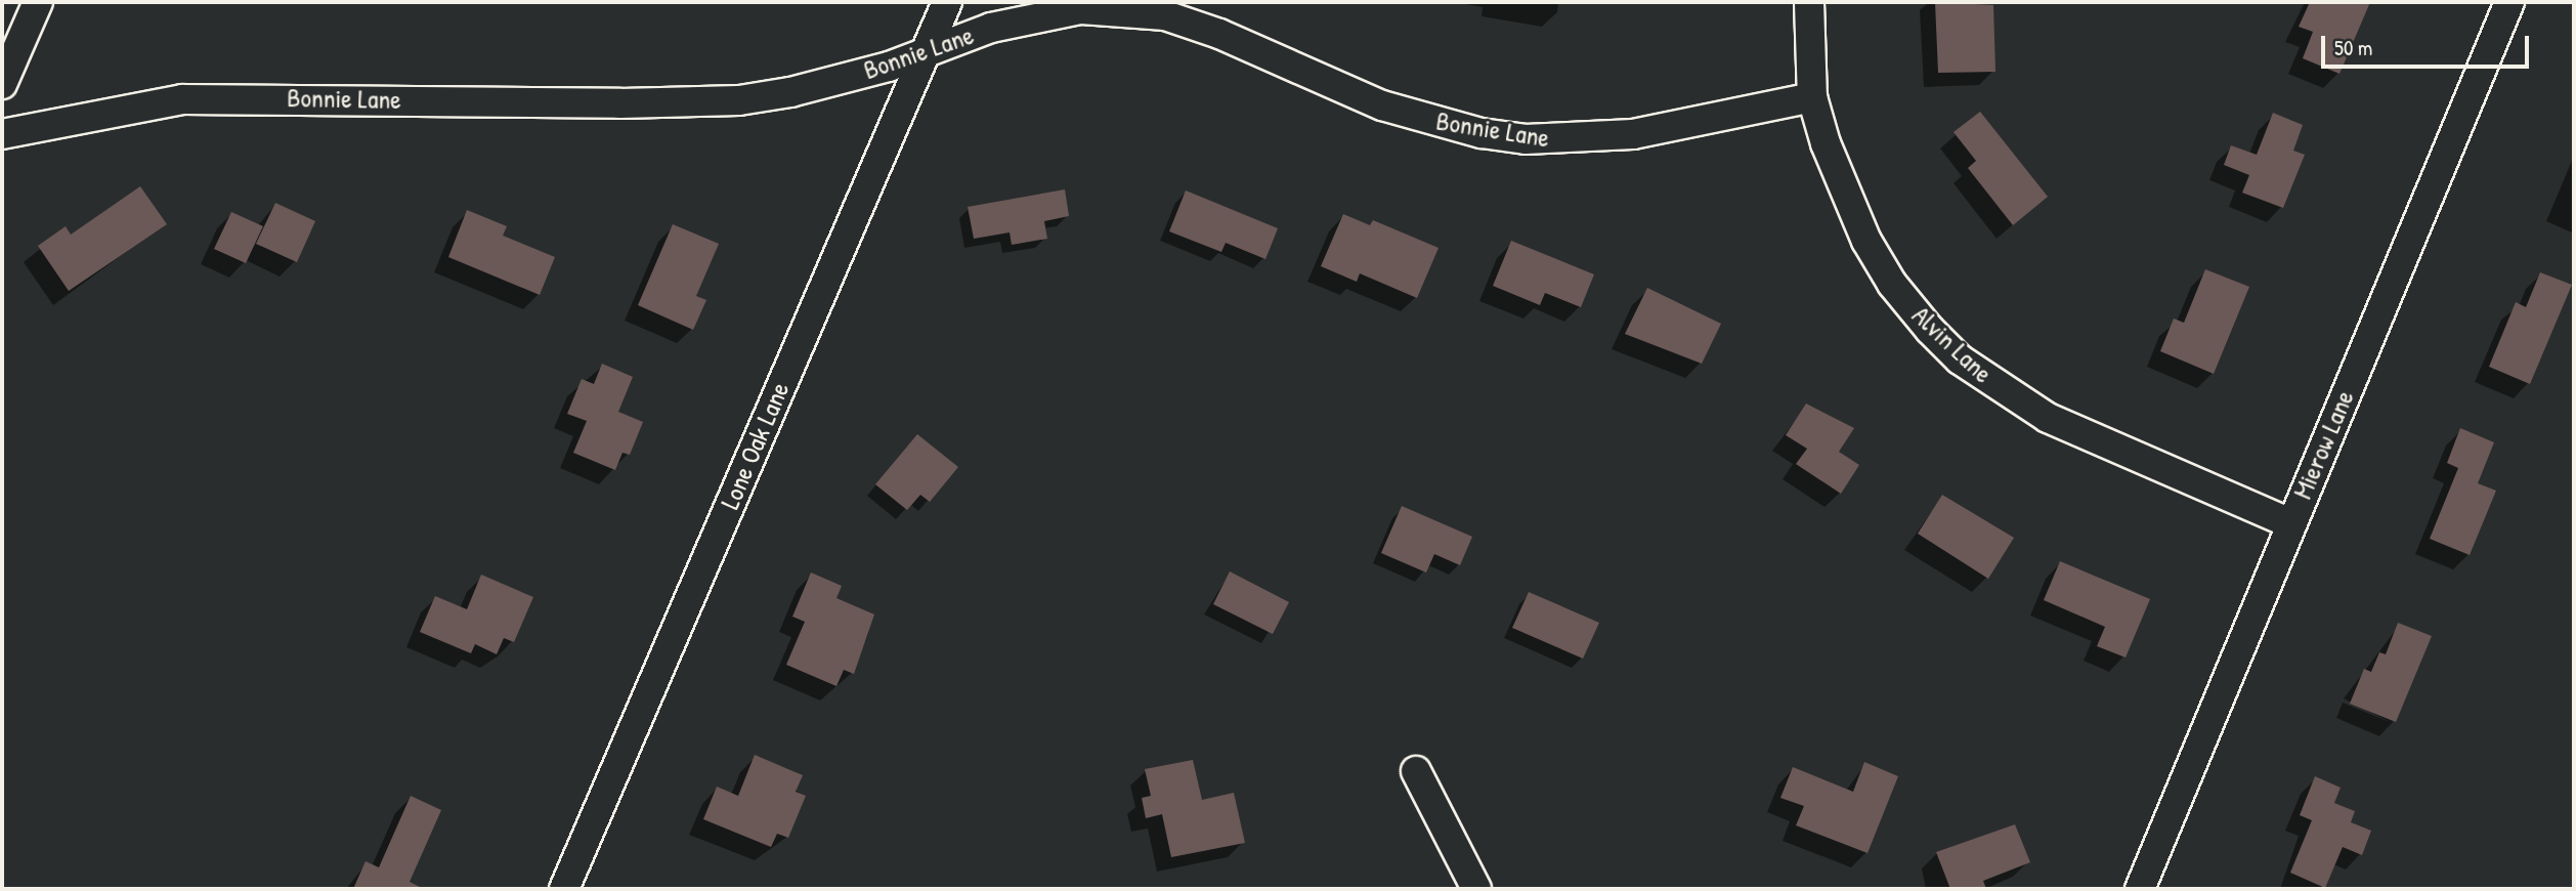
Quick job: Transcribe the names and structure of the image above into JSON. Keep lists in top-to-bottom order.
{
  "streets": {
    "street": [
      "Bonnie Lane",
      "Alvin Lane",
      "Mierow Lane",
      "Lone Oak Lane"
    ]
  },
  "crossings": [
    ["Bonnie Lane", "Alvin Lane"],
    ["Bonnie Lane", "Lone Oak Lane"],
    ["Alvin Lane", "Mierow Lane"]
  ],
  "scale_bar": "50 m"
}
